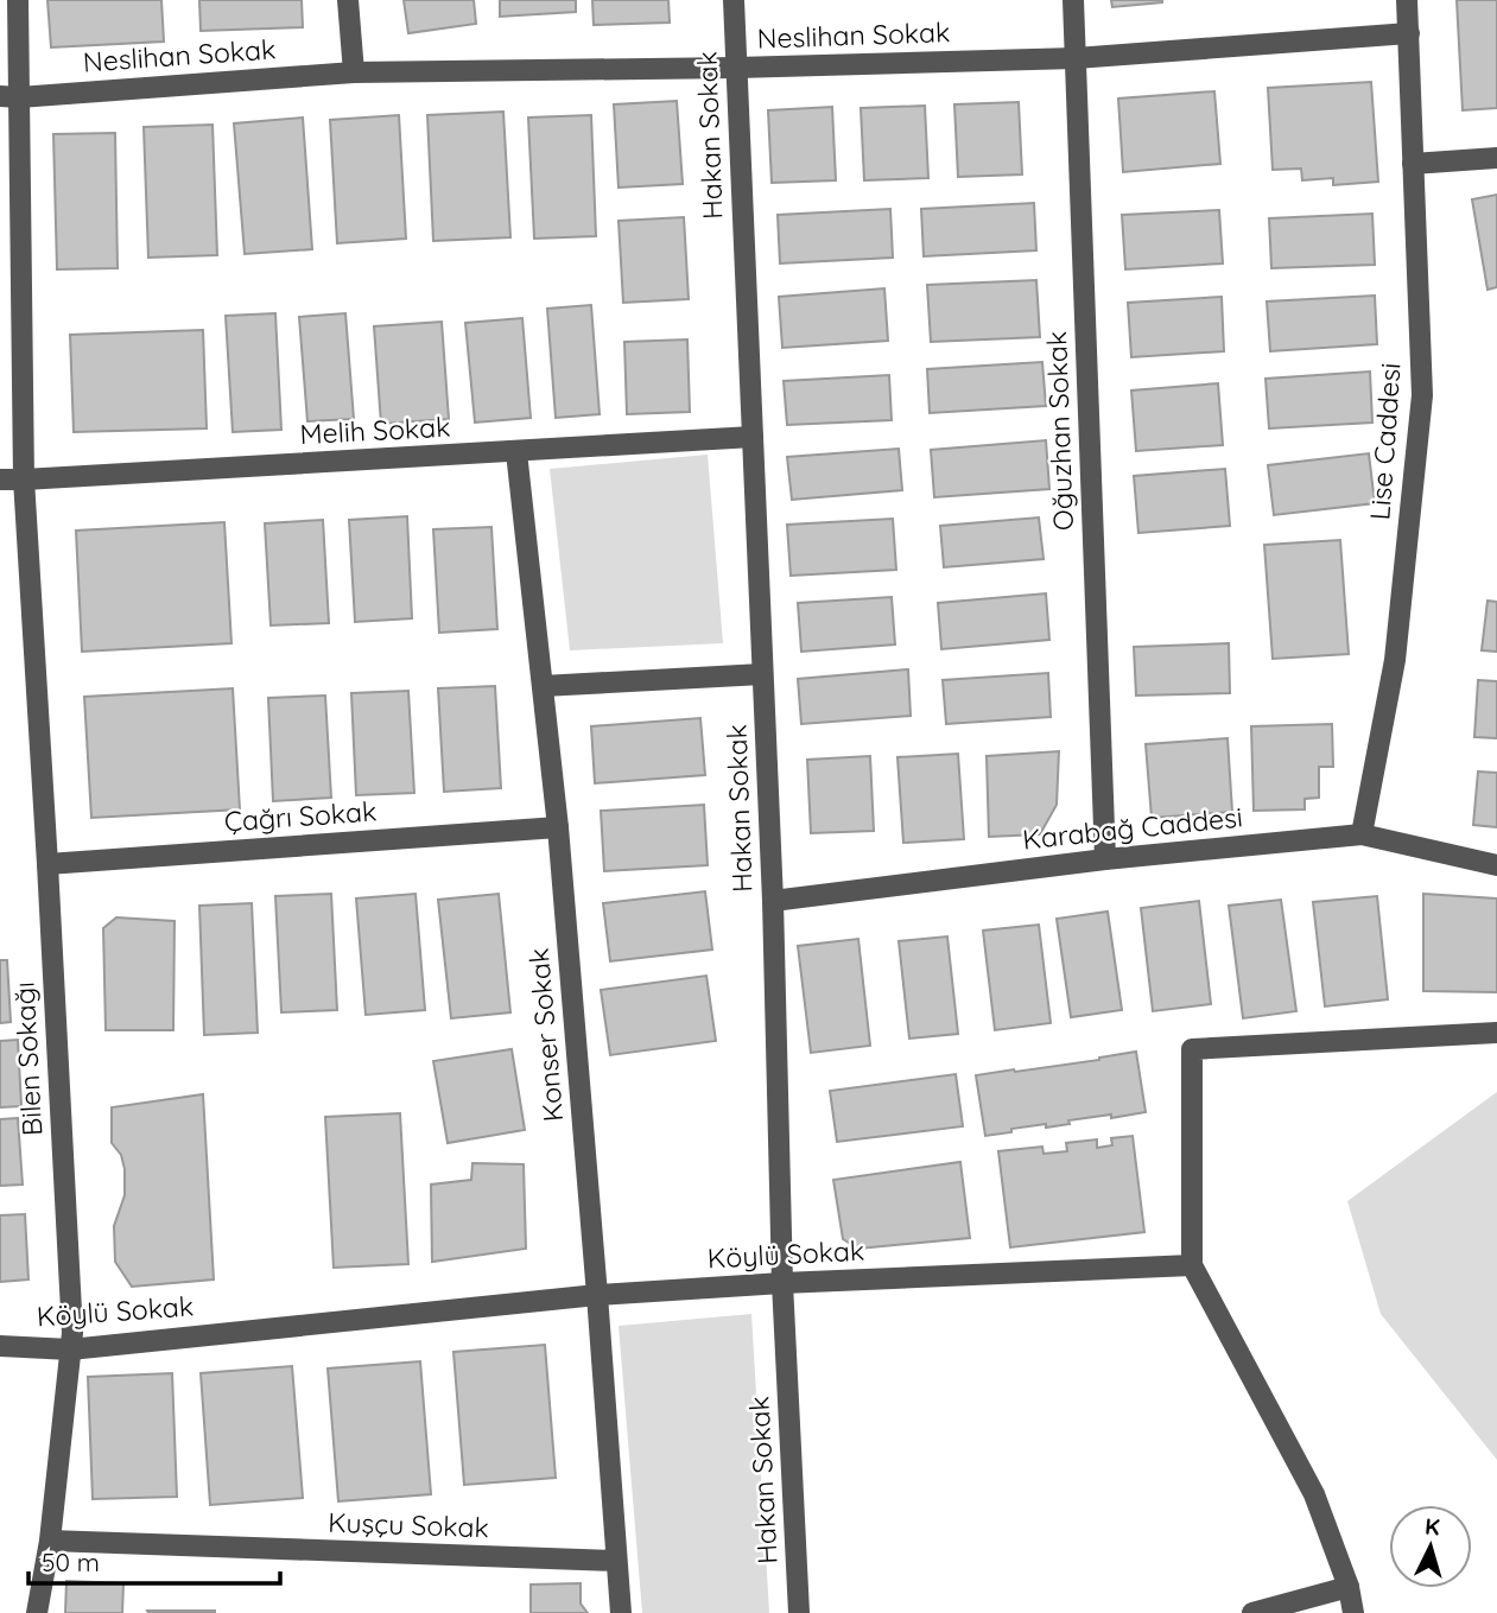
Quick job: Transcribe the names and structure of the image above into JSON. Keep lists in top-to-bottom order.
{
  "streets": {
    "street": [
      "Neslihan Sokak",
      "Hakan Sokak",
      "Melih Sokak",
      "Oğuzhan Sokak",
      "Lise Caddesi",
      "Çağrı Sokak",
      "Karabağ Caddesi",
      "Konser Sokak",
      "Bilen Sokağı",
      "Köylü Sokak",
      "Kuşçu Sokak"
    ]
  },
  "crossings": [
    ["Neslihan Sokak", "Hakan Sokak"],
    ["Neslihan Sokak", "Oğuzhan Sokak"],
    ["Neslihan Sokak", "Lise Caddesi"],
    ["Neslihan Sokak", "Bilen Sokağı"],
    ["Hakan Sokak", "Melih Sokak"],
    ["Hakan Sokak", "Karabağ Caddesi"],
    ["Hakan Sokak", "Köylü Sokak"],
    ["Melih Sokak", "Konser Sokak"],
    ["Melih Sokak", "Bilen Sokağı"],
    ["Oğuzhan Sokak", "Karabağ Caddesi"],
    ["Lise Caddesi", "Karabağ Caddesi"],
    ["Çağrı Sokak", "Konser Sokak"],
    ["Çağrı Sokak", "Bilen Sokağı"],
    ["Konser Sokak", "Köylü Sokak"],
    ["Konser Sokak", "Kuşçu Sokak"],
    ["Bilen Sokağı", "Köylü Sokak"],
    ["Bilen Sokağı", "Kuşçu Sokak"]
  ],
  "scale_bar": "50 m",
  "north": "top"
}
